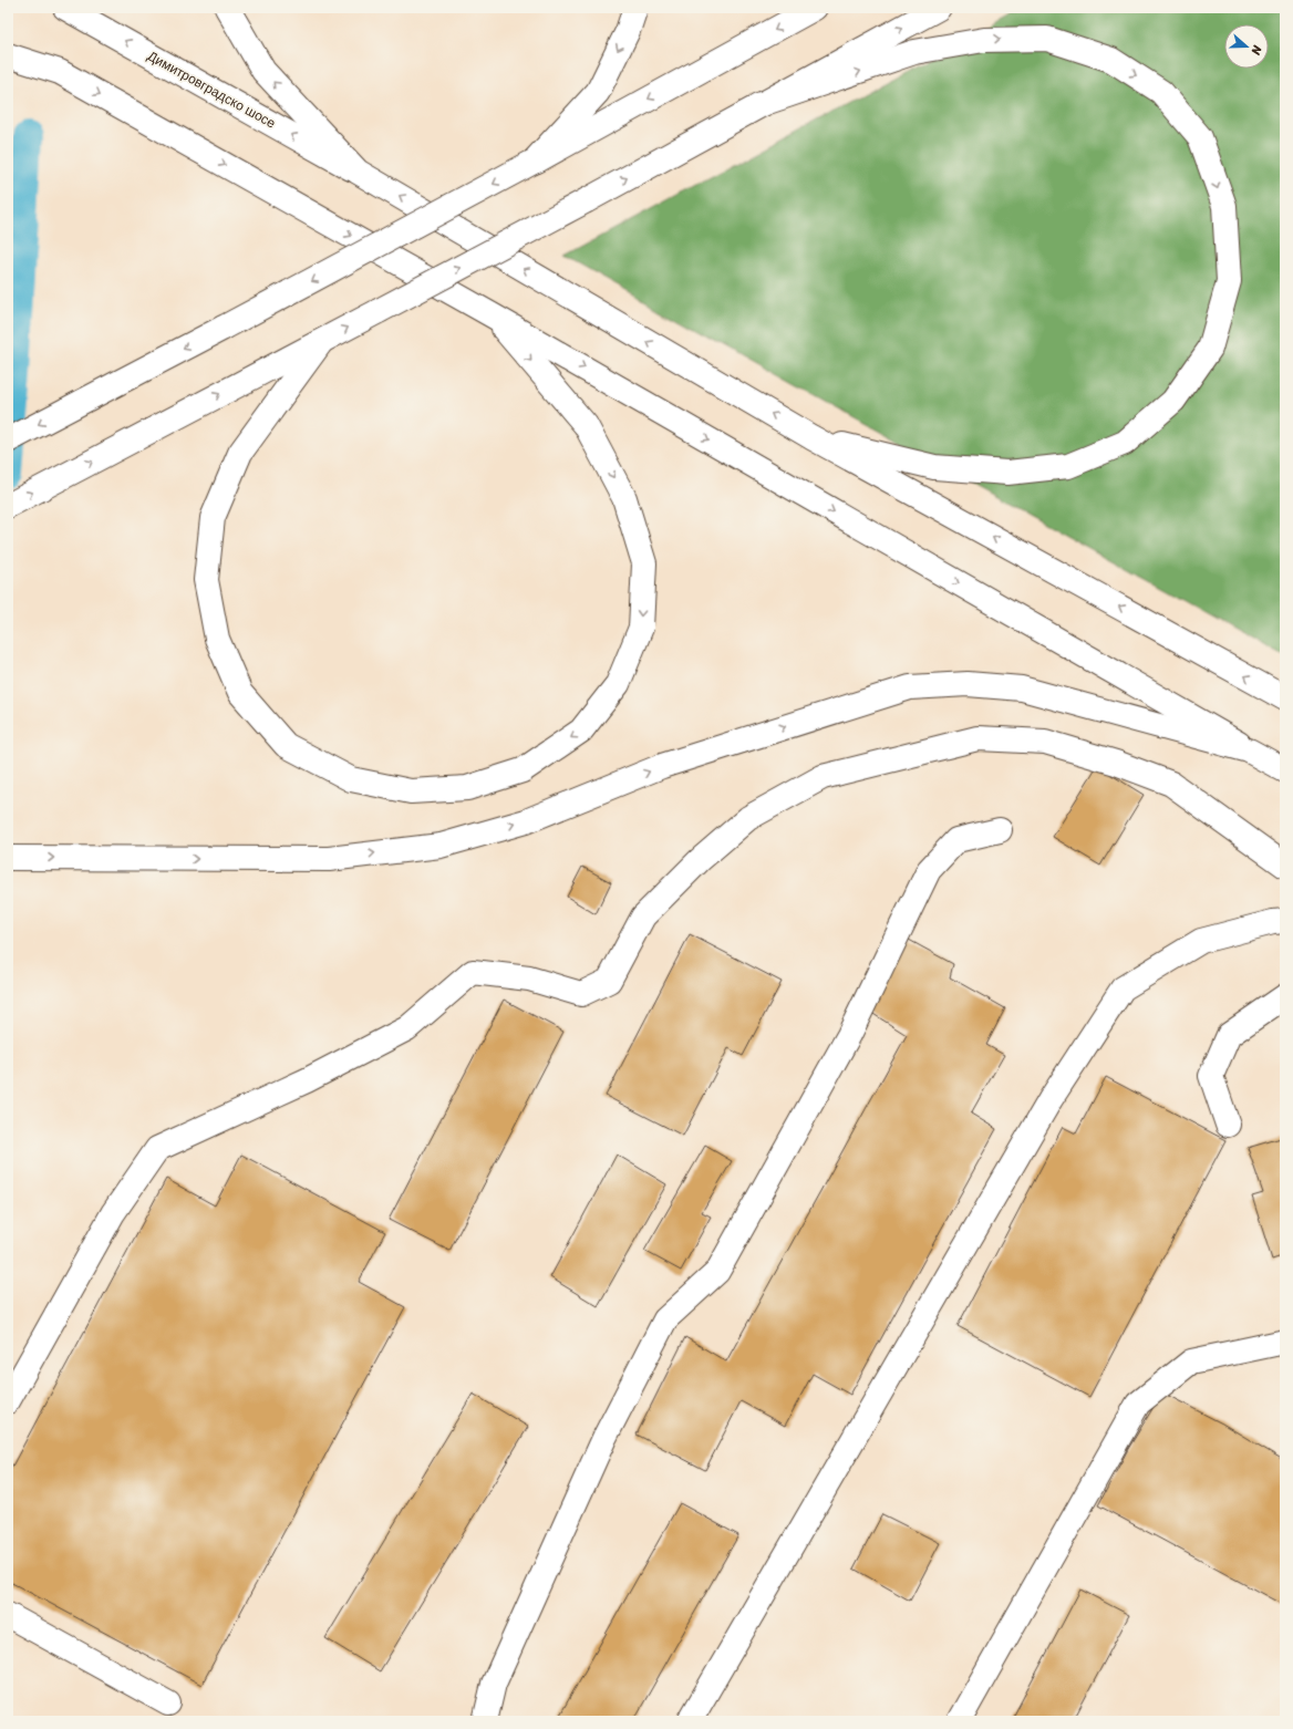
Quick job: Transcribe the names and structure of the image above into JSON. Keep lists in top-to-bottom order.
{
  "streets": {
    "main road": ["Димитровградско шосе"]
  },
  "north": "right"
}
